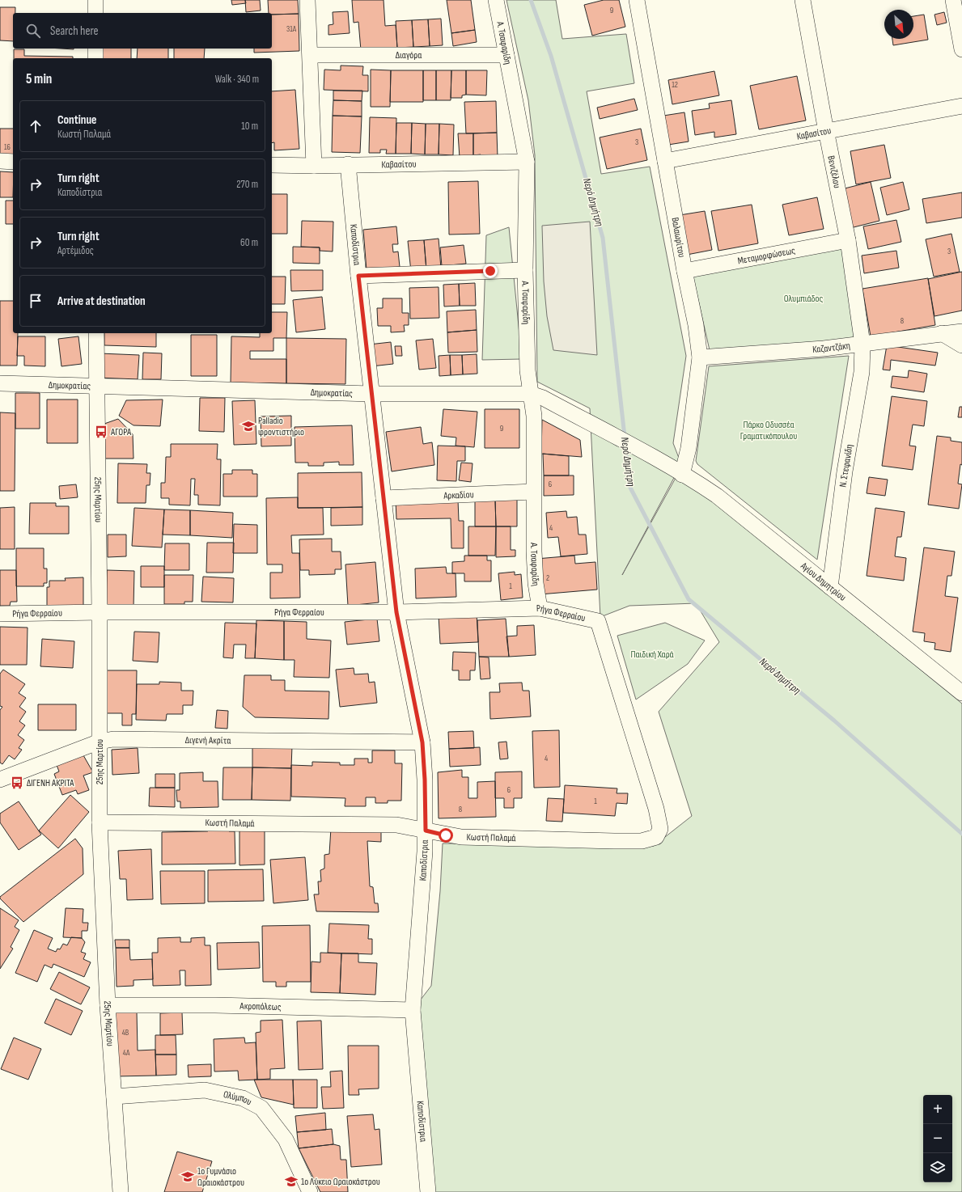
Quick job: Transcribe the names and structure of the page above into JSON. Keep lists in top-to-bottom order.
{
  "streets": {
    "street": [
      "Α. Τσαφαρίδη",
      "Διαγόρα",
      "Καβασίτου",
      "Βενιζέλου",
      "Βαλαωρίτου",
      "Καποδίστρια",
      "Μεταμορφώσεως",
      "Καζαντζάκη",
      "Δημοκρατίας",
      "Ν. Στεφανίδη",
      "Αρκαδίου",
      "25ης Μαρτίου",
      "Αγίου Δημητρίου",
      "Ρήγα Φερραίου",
      "Διγενή Ακρίτα",
      "Κωστή Παλαμά",
      "Ακροπόλεως",
      "Ολύμπου"
    ]
  },
  "crossings": [
    ["Α. Τσαφαρίδη", "Διαγόρα"],
    ["Α. Τσαφαρίδη", "Καβασίτου"],
    ["Α. Τσαφαρίδη", "Δημοκρατίας"],
    ["Α. Τσαφαρίδη", "Αρκαδίου"],
    ["Α. Τσαφαρίδη", "Ρήγα Φερραίου"],
    ["Καβασίτου", "Βενιζέλου"],
    ["Καβασίτου", "Βαλαωρίτου"],
    ["Καβασίτου", "Καποδίστρια"],
    ["Βενιζέλου", "Μεταμορφώσεως"],
    ["Βενιζέλου", "Καζαντζάκη"],
    ["Βενιζέλου", "Ν. Στεφανίδη"],
    ["Βαλαωρίτου", "Μεταμορφώσεως"],
    ["Βαλαωρίτου", "Καζαντζάκη"],
    ["Βαλαωρίτου", "Δημοκρατίας"],
    ["Βαλαωρίτου", "Αγίου Δημητρίου"],
    ["Καποδίστρια", "Δημοκρατίας"],
    ["Καποδίστρια", "Αρκαδίου"],
    ["Καποδίστρια", "Ρήγα Φερραίου"],
    ["Καποδίστρια", "Διγενή Ακρίτα"],
    ["Καποδίστρια", "Κωστή Παλαμά"],
    ["Καποδίστρια", "Ακροπόλεως"],
    ["Καζαντζάκη", "Ν. Στεφανίδη"],
    ["Δημοκρατίας", "25ης Μαρτίου"],
    ["Δημοκρατίας", "Αγίου Δημητρίου"],
    ["Ν. Στεφανίδη", "Αγίου Δημητρίου"],
    ["25ης Μαρτίου", "Ρήγα Φερραίου"],
    ["25ης Μαρτίου", "Διγενή Ακρίτα"],
    ["25ης Μαρτίου", "Κωστή Παλαμά"],
    ["25ης Μαρτίου", "Ακροπόλεως"],
    ["25ης Μαρτίου", "Ολύμπου"],
    ["Ρήγα Φερραίου", "Κωστή Παλαμά"]
  ],
  "water": ["Νερό Δημήτρη"],
  "parks": ["Ολυμπιάδος", "Πάρκο Οδυσσέα Γραματικόπουλου", "Παιδική Χαρά"],
  "places": {
    "school or university": ["Palladio φροντιστήριο", "1o Γυμνάσιο Ωραιοκάστρου", "1ο Λύκειο Ωραιοκάστρου"],
    "bus stop": ["ΑΓΟΡΑ", "ΔΙΓΕΝΗ ΑΚΡΙΤΑ"]
  },
  "house_numbers": [
    "9",
    "31A",
    "12",
    "3",
    "16",
    "3",
    "8",
    "9",
    "6",
    "4",
    "2",
    "1",
    "4",
    "6",
    "1",
    "8",
    "4Β",
    "4Α"
  ],
  "north": "bottom right",
  "page": {
    "search": "Search here",
    "heading": ["5 min", "Walk · 340 m"],
    "list": [
      ["Continue", "Κωστή Παλαμά", "10 m"],
      ["Turn right", "Καποδίστρια", "270 m"],
      ["Turn right", "Αρτέμιδος", "60 m"],
      "Arrive at destination"
    ],
    "map_buttons": ["+", "−"]
  }
}
